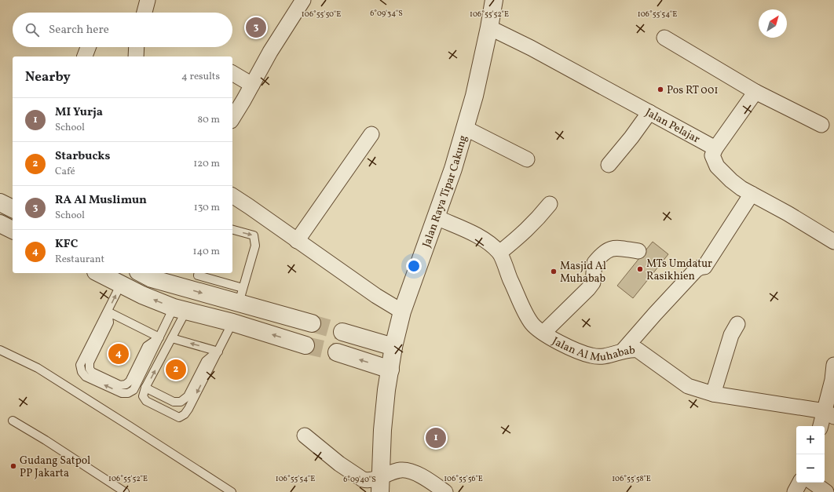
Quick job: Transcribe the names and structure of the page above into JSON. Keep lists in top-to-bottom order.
{
  "streets": {
    "street": ["Jalan Pelajar", "Jalan Raya Tipar Cakung", "Jalan Al Muhabab"]
  },
  "crossings": [
    ["Jalan Pelajar", "Jalan Raya Tipar Cakung"],
    ["Jalan Raya Tipar Cakung", "Jalan Al Muhabab"]
  ],
  "places": [
    "Pos RT 001",
    "MTs Umdatur Rasikhien",
    "Masjid Al Muhabab",
    "Gudang Satpol PP Jakarta"
  ],
  "north": "top right",
  "page": {
    "search": "Search here",
    "pins": [
      "3",
      "4",
      "2",
      "1"
    ],
    "heading": ["Nearby", "4 results"],
    "list": [
      {
        "mark": "1",
        "name": "MI Yurja",
        "note": "School",
        "value": "80 m"
      },
      {
        "mark": "2",
        "name": "Starbucks",
        "note": "Café",
        "value": "120 m"
      },
      {
        "mark": "3",
        "name": "RA Al Muslimun",
        "note": "School",
        "value": "130 m"
      },
      {
        "mark": "4",
        "name": "KFC",
        "note": "Restaurant",
        "value": "140 m"
      }
    ],
    "map_buttons": ["+", "−"]
  },
  "coordinates": [
    "6°09'34\"S",
    "106°55'50\"E",
    "106°55'52\"E",
    "106°55'54\"E",
    "106°55'56\"E",
    "106°55'58\"E",
    "6°09'40\"S"
  ]
}
